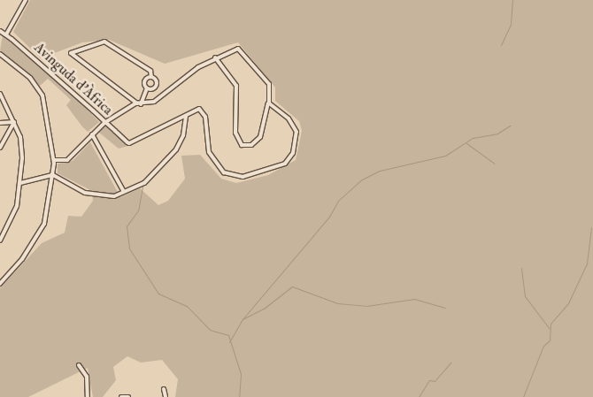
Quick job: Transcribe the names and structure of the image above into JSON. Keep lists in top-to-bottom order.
{
  "streets": {
    "street": ["Avinguda d'Àfrica"]
  }
}
